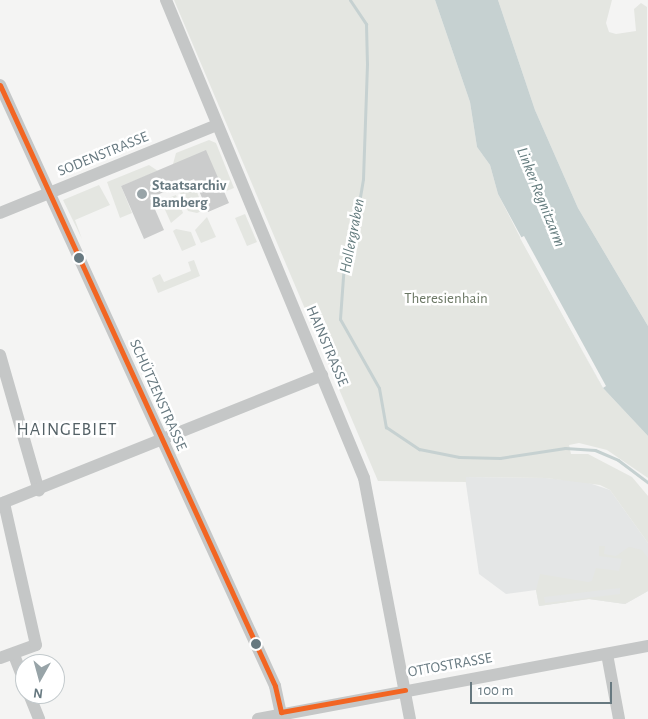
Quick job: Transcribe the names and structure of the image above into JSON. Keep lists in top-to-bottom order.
{
  "streets": {
    "street": [
      "SODENSTRASSE",
      "HAINSTRASSE",
      "SCHÜTZENSTRASSE",
      "OTTOSTRASSE"
    ]
  },
  "crossings": [
    ["SODENSTRASSE", "HAINSTRASSE"],
    ["SODENSTRASSE", "SCHÜTZENSTRASSE"],
    ["HAINSTRASSE", "OTTOSTRASSE"],
    ["SCHÜTZENSTRASSE", "OTTOSTRASSE"]
  ],
  "districts": ["HAINGEBIET"],
  "water": ["Linker Regnitzarm", "Hollergraben"],
  "parks": ["Theresienhain"],
  "places": ["Staatsarchiv Bamberg"],
  "scale_bar": "100 m",
  "north": "bottom"
}
